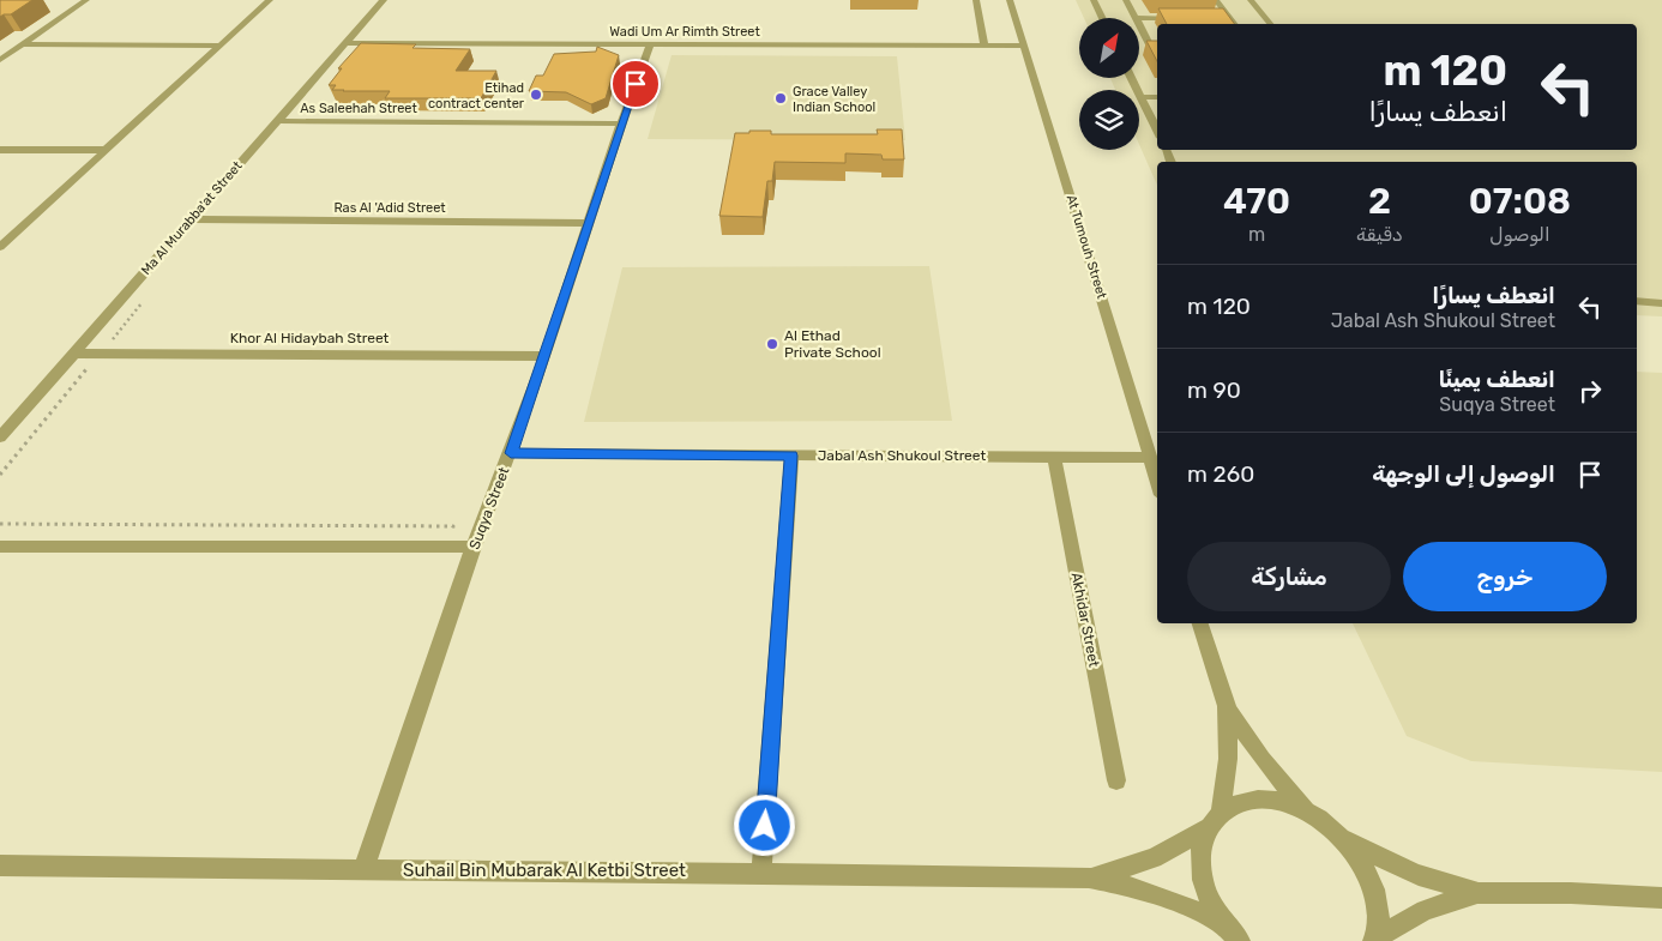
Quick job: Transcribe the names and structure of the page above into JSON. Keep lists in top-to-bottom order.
{
  "streets": {
    "street": [
      "Wadi Um Ar Rimth Street",
      "As Saleehah Street",
      "Ras Al 'Adid Street",
      "Ma Al Murabba'at Street",
      "At Tumouh Street",
      "Khor Al Hidaybah Street",
      "Jabal Ash Shukoul Street",
      "Suqya Street",
      "Akhidar Street",
      "Suhail Bin Mubarak Al Ketbi Street"
    ]
  },
  "crossings": [
    ["Wadi Um Ar Rimth Street", "Ma Al Murabba'at Street"],
    ["Wadi Um Ar Rimth Street", "At Tumouh Street"],
    ["Wadi Um Ar Rimth Street", "Suqya Street"],
    ["As Saleehah Street", "Ma Al Murabba'at Street"],
    ["As Saleehah Street", "Suqya Street"],
    ["Ras Al 'Adid Street", "Ma Al Murabba'at Street"],
    ["Ras Al 'Adid Street", "Suqya Street"],
    ["Ma Al Murabba'at Street", "Khor Al Hidaybah Street"],
    ["At Tumouh Street", "Jabal Ash Shukoul Street"],
    ["Khor Al Hidaybah Street", "Suqya Street"],
    ["Jabal Ash Shukoul Street", "Suqya Street"],
    ["Jabal Ash Shukoul Street", "Akhidar Street"],
    ["Suqya Street", "Suhail Bin Mubarak Al Ketbi Street"]
  ],
  "places": ["Etihad contract center", "Grace Valley Indian School", "Al Ethad Private School"],
  "north": "top right",
  "page": {
    "turn": ["120 m", "انعطف يسارًا"],
    "eta": [
      "07:08",
      "الوصول",
      "2",
      "دقيقة",
      "470",
      "m"
    ],
    "list": [
      {
        "name": "انعطف يسارًا",
        "note": "Jabal Ash Shukoul Street",
        "value": "120 m"
      },
      {
        "name": "انعطف يمينًا",
        "note": "Suqya Street",
        "value": "90 m"
      },
      {
        "name": "الوصول إلى الوجهة",
        "value": "260 m"
      }
    ],
    "buttons": ["خروج", "مشاركة"]
  }
}
